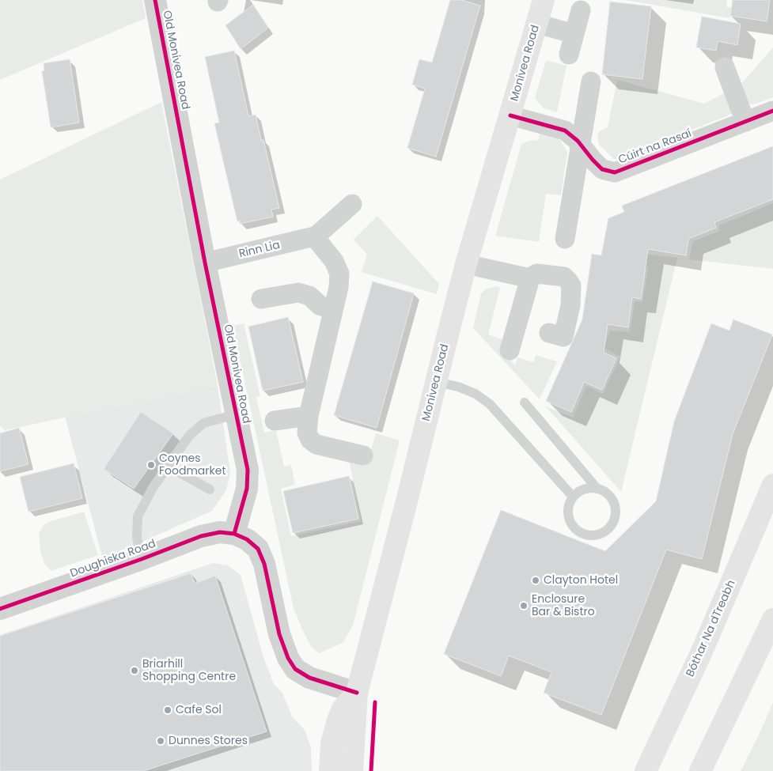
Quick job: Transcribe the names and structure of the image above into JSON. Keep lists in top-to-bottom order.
{
  "streets": {
    "main road": ["Monivea Road", "Bóthar Na dTreabh"],
    "street": [
      "Old Monivea Road",
      "Cúirt na Rasaí",
      "Rinn Lia",
      "Doughiska Road"
    ]
  },
  "crossings": [
    ["Old Monivea Road", "Rinn Lia"],
    ["Old Monivea Road", "Doughiska Road"],
    ["Monivea Road", "Cúirt na Rasaí"]
  ],
  "places": [
    "Coynes Foodmarket",
    "Clayton Hotel",
    "Enclosure Bar & Bistro",
    "Briarhill Shopping Centre",
    "Cafe Sol",
    "Dunnes Stores"
  ]
}
